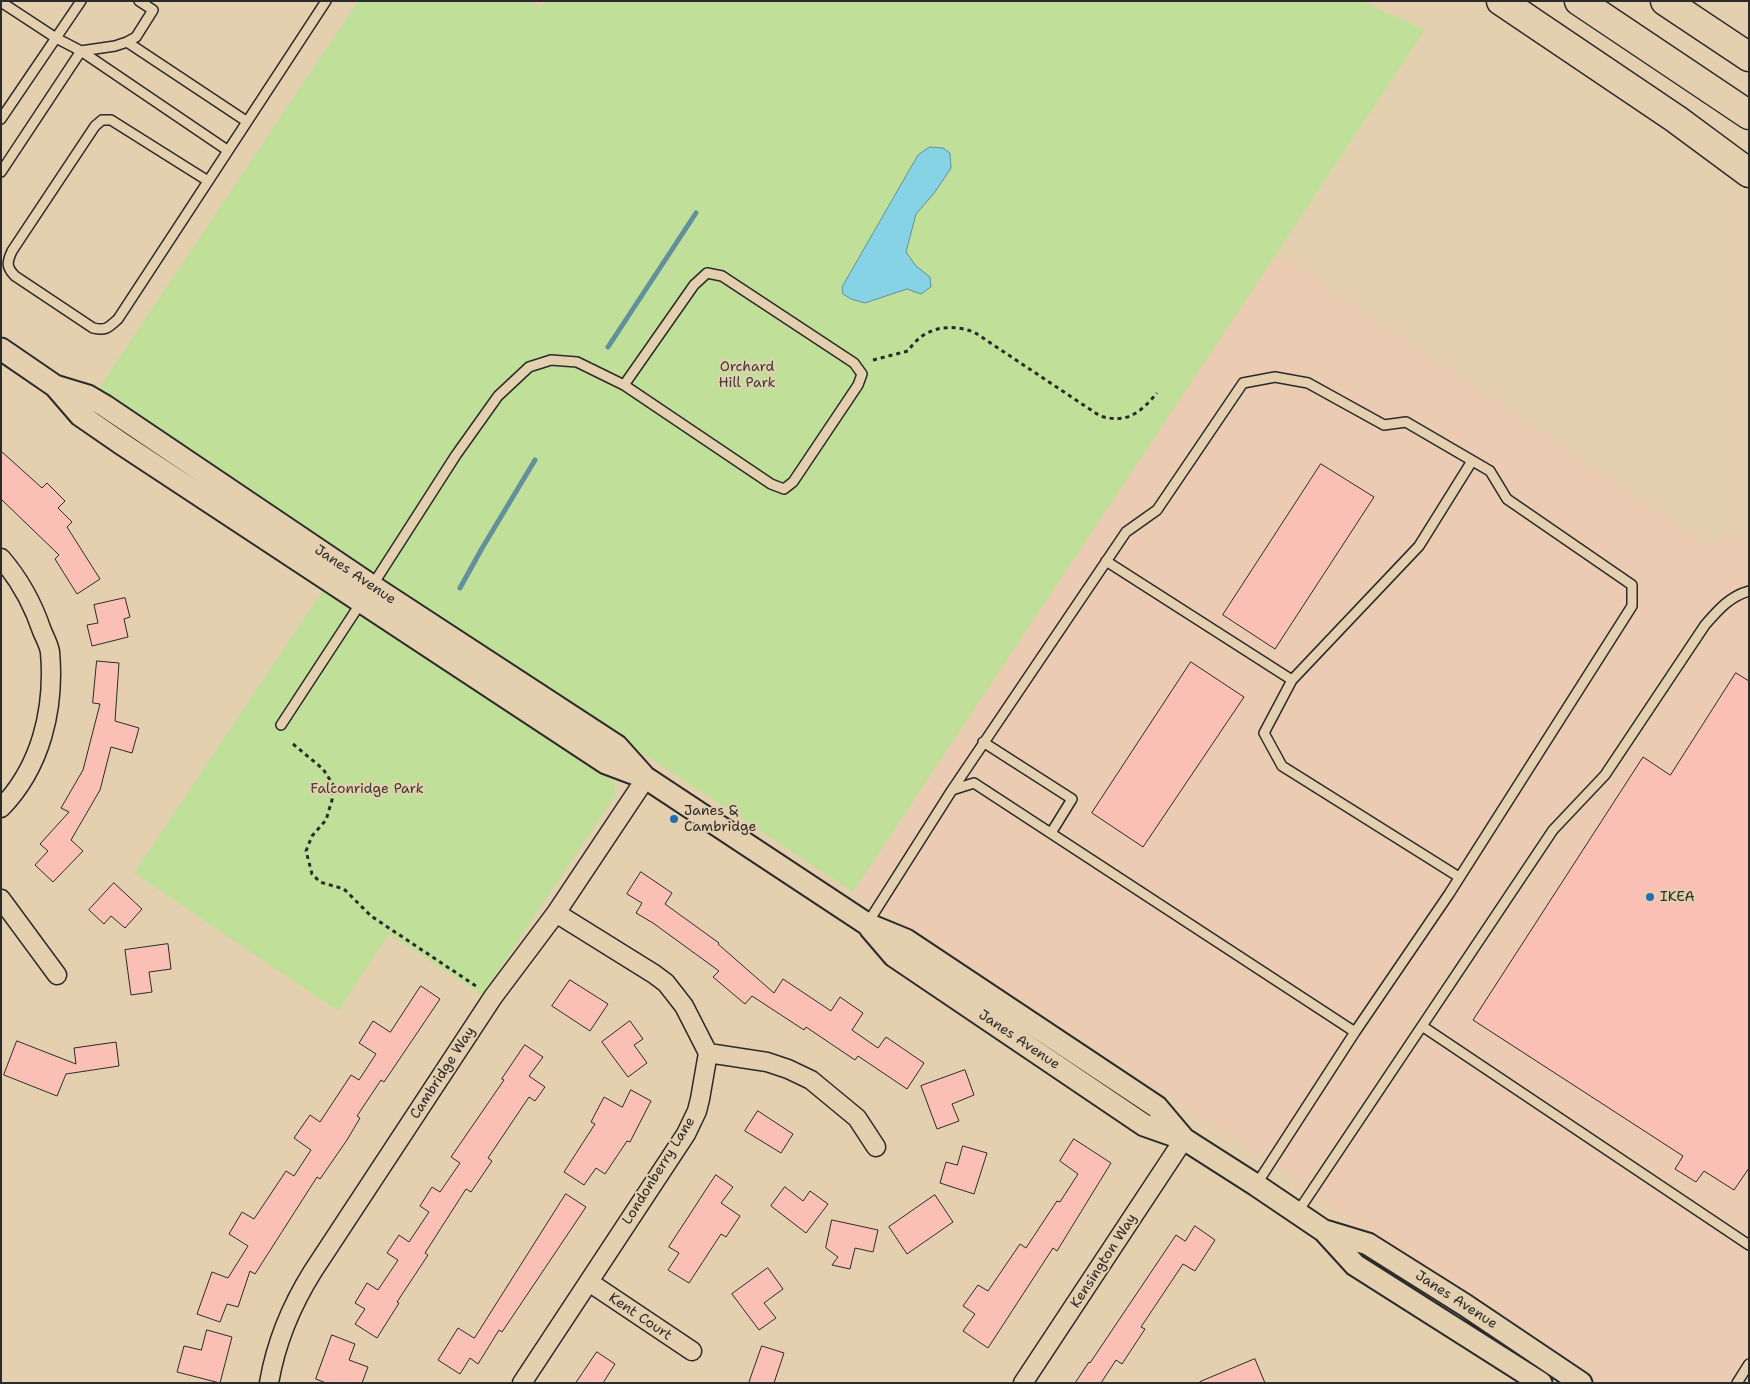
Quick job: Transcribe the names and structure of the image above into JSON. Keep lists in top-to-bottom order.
{
  "streets": {
    "street": [
      "Janes Avenue",
      "Cambridge Way",
      "Londonberry Lane",
      "Kensington Way",
      "Kent Court"
    ]
  },
  "crossings": [
    ["Janes Avenue", "Cambridge Way"],
    ["Janes Avenue", "Kensington Way"],
    ["Londonberry Lane", "Kent Court"]
  ],
  "parks": ["Orchard Hill Park", "Falconridge Park"],
  "places": ["Janes & Cambridge", "IKEA"]
}
